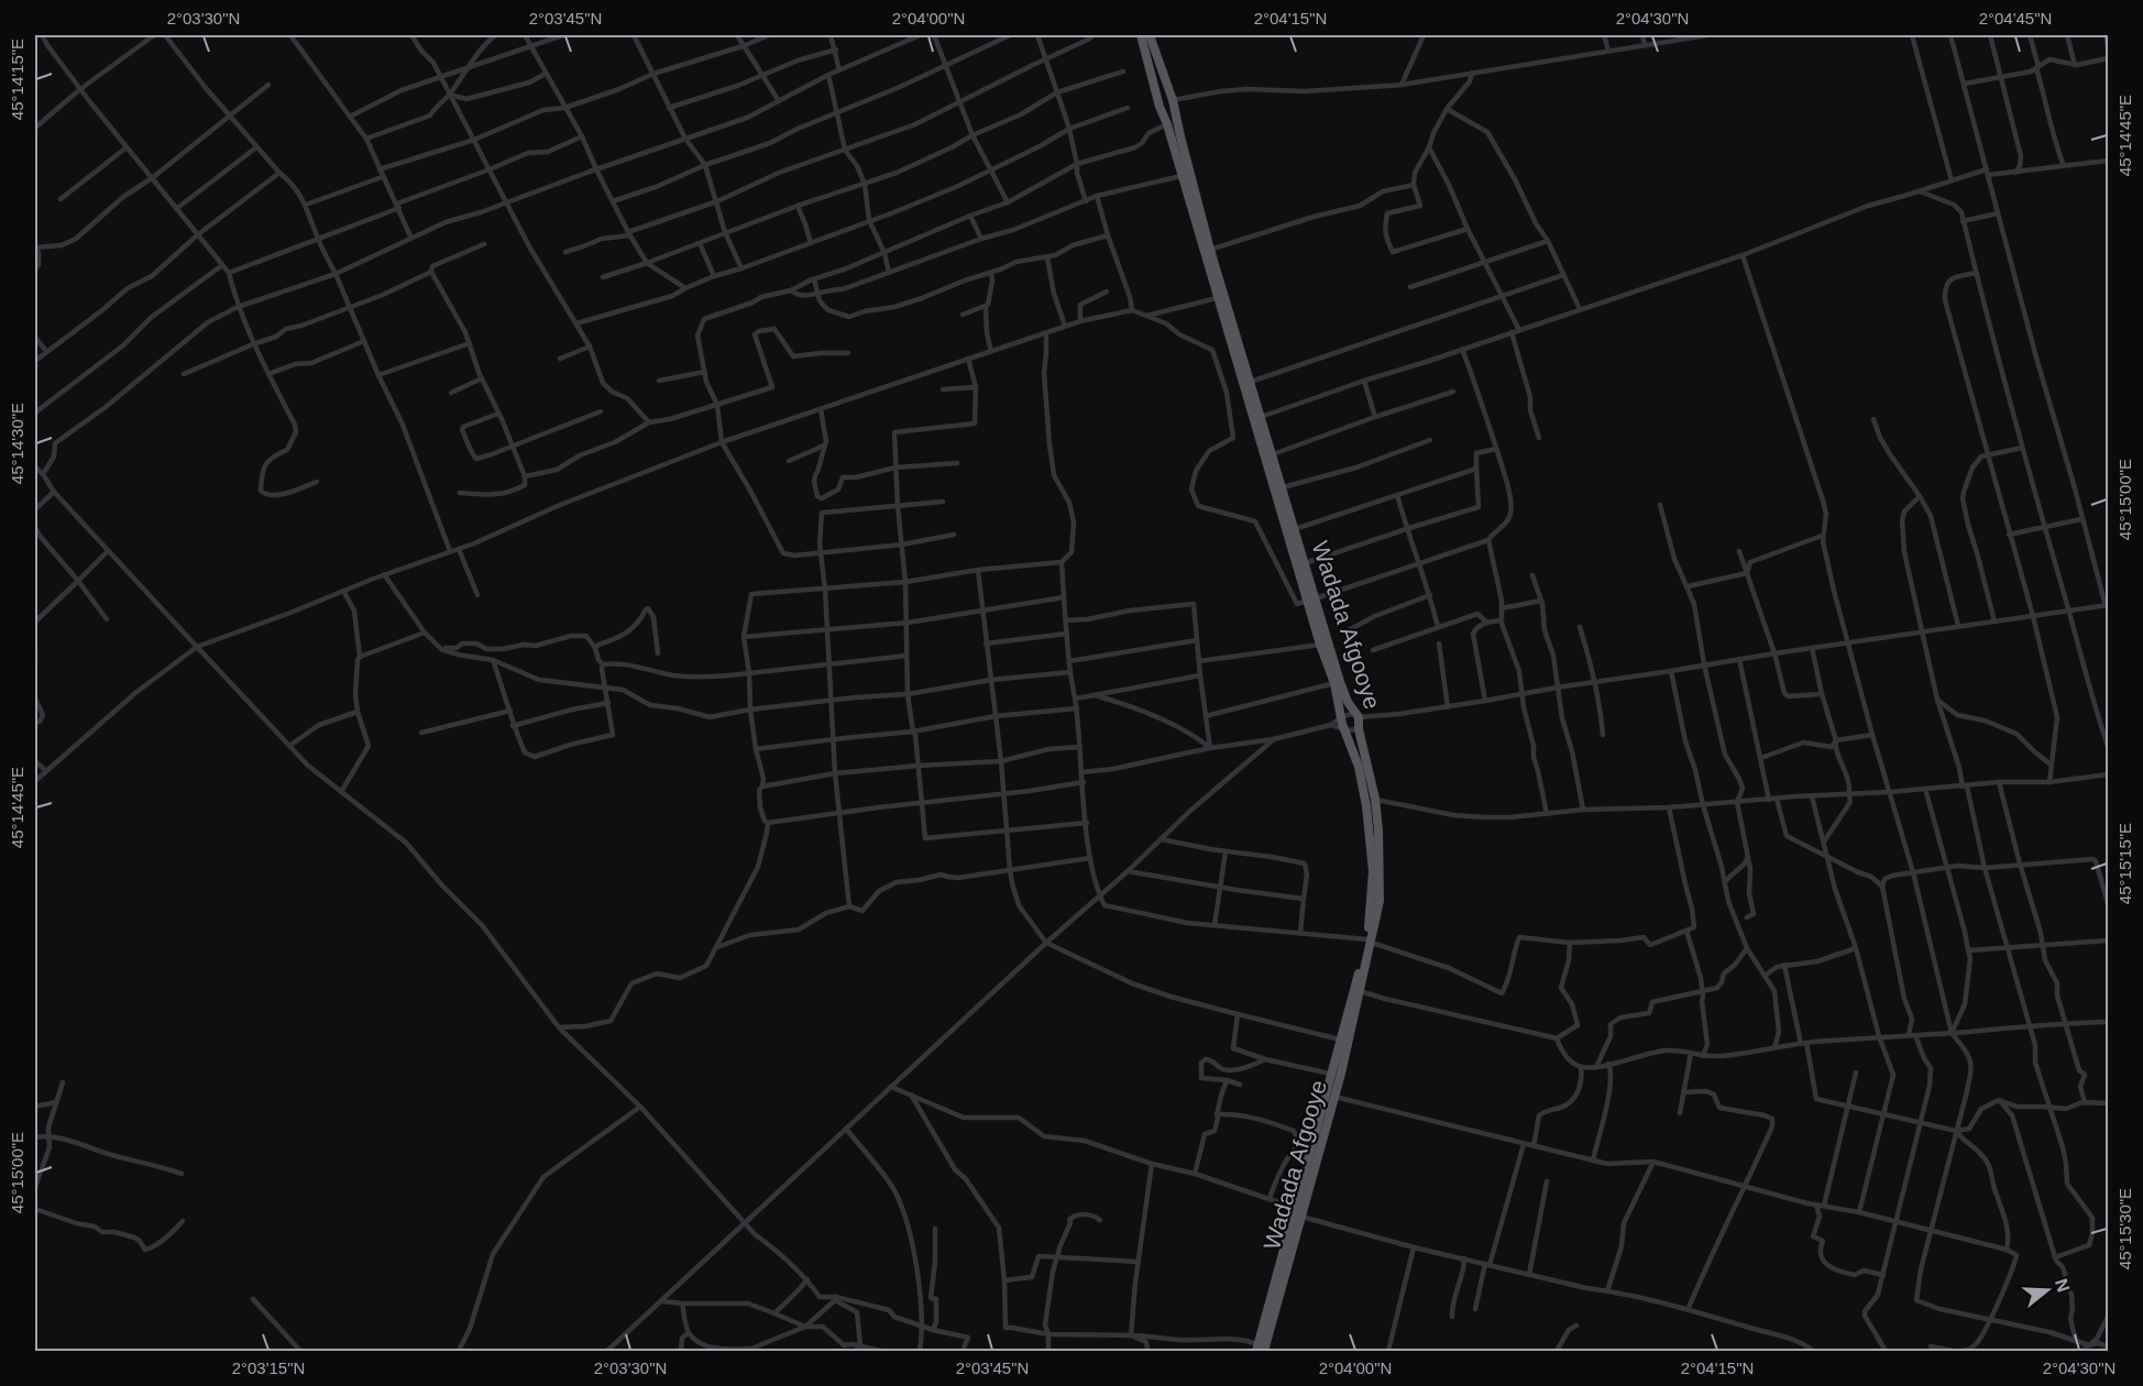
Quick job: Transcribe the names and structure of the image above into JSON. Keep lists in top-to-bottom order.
{
  "streets": {
    "highway": ["Wadada Afgooye"]
  },
  "north": "right",
  "coordinates": [
    "2°03'30\"N",
    "2°03'45\"N",
    "2°04'00\"N",
    "2°04'15\"N",
    "2°04'30\"N",
    "2°04'45\"N",
    "45°14'15\"E",
    "45°14'45\"E",
    "45°14'30\"E",
    "45°15'00\"E",
    "45°15'15\"E",
    "45°15'30\"E",
    "2°03'15\"N"
  ]
}
